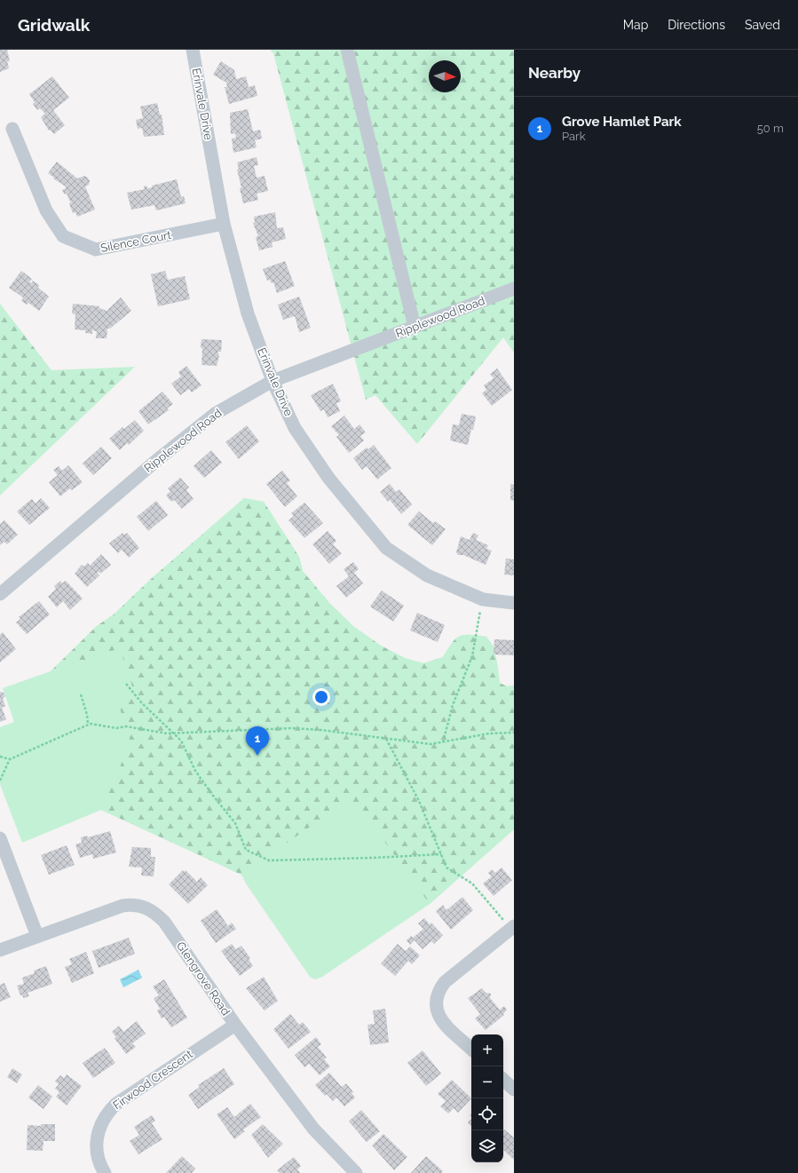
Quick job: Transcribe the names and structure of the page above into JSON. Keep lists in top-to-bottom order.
{
  "streets": {
    "street": [
      "Erinvale Drive",
      "Silence Court",
      "Ripplewood Road",
      "Glengrove Road",
      "Firwood Crescent"
    ]
  },
  "crossings": [
    ["Erinvale Drive", "Silence Court"],
    ["Erinvale Drive", "Ripplewood Road"],
    ["Glengrove Road", "Firwood Crescent"]
  ],
  "north": "right",
  "page": {
    "header": "Gridwalk",
    "nav": ["Map", "Directions", "Saved"],
    "heading": "Nearby",
    "list": [
      {
        "mark": "1",
        "name": "Grove Hamlet Park",
        "note": "Park",
        "value": "50 m"
      }
    ],
    "pins": "1",
    "map_buttons": ["+", "−"]
  }
}
